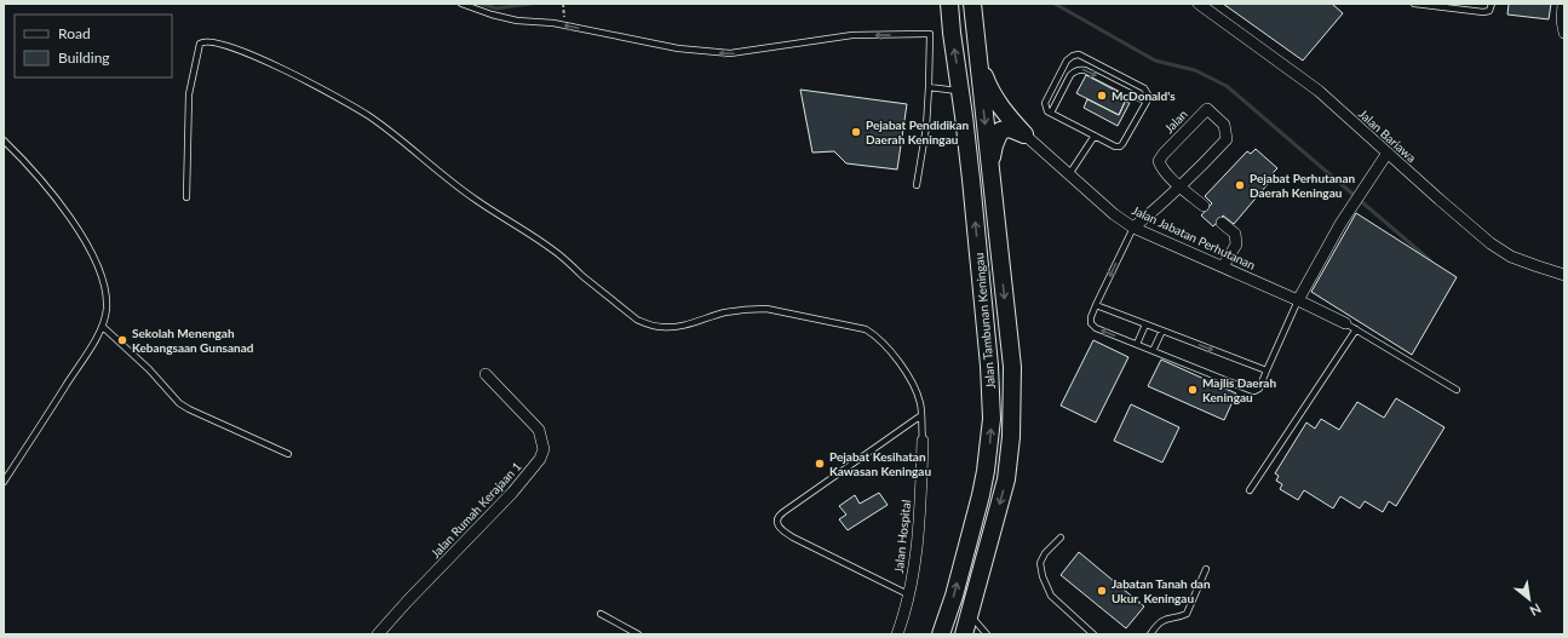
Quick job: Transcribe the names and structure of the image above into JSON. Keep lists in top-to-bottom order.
{
  "streets": {
    "main road": ["Jalan Tambunan Keningau"],
    "street": [
      "Jalan",
      "Jalan Bariawa",
      "Jalan Jabatan Perhutanan",
      "Jalan Rumah Kerajaan 1",
      "Jalan Hospital"
    ]
  },
  "crossings": [
    ["Jalan", "Jalan Jabatan Perhutanan"]
  ],
  "places": [
    "McDonald's",
    "Pejabat Pendidikan Daerah Keningau",
    "Pejabat Perhutanan Daerah Keningau",
    "Sekolah Menengah Kebangsaan Gunsanad",
    "Majlis Daerah Keningau",
    "Pejabat Kesihatan Kawasan Keningau",
    "Jabatan Tanah dan Ukur, Keningau"
  ],
  "legend": ["Road", "Building"],
  "north": "bottom right"
}
